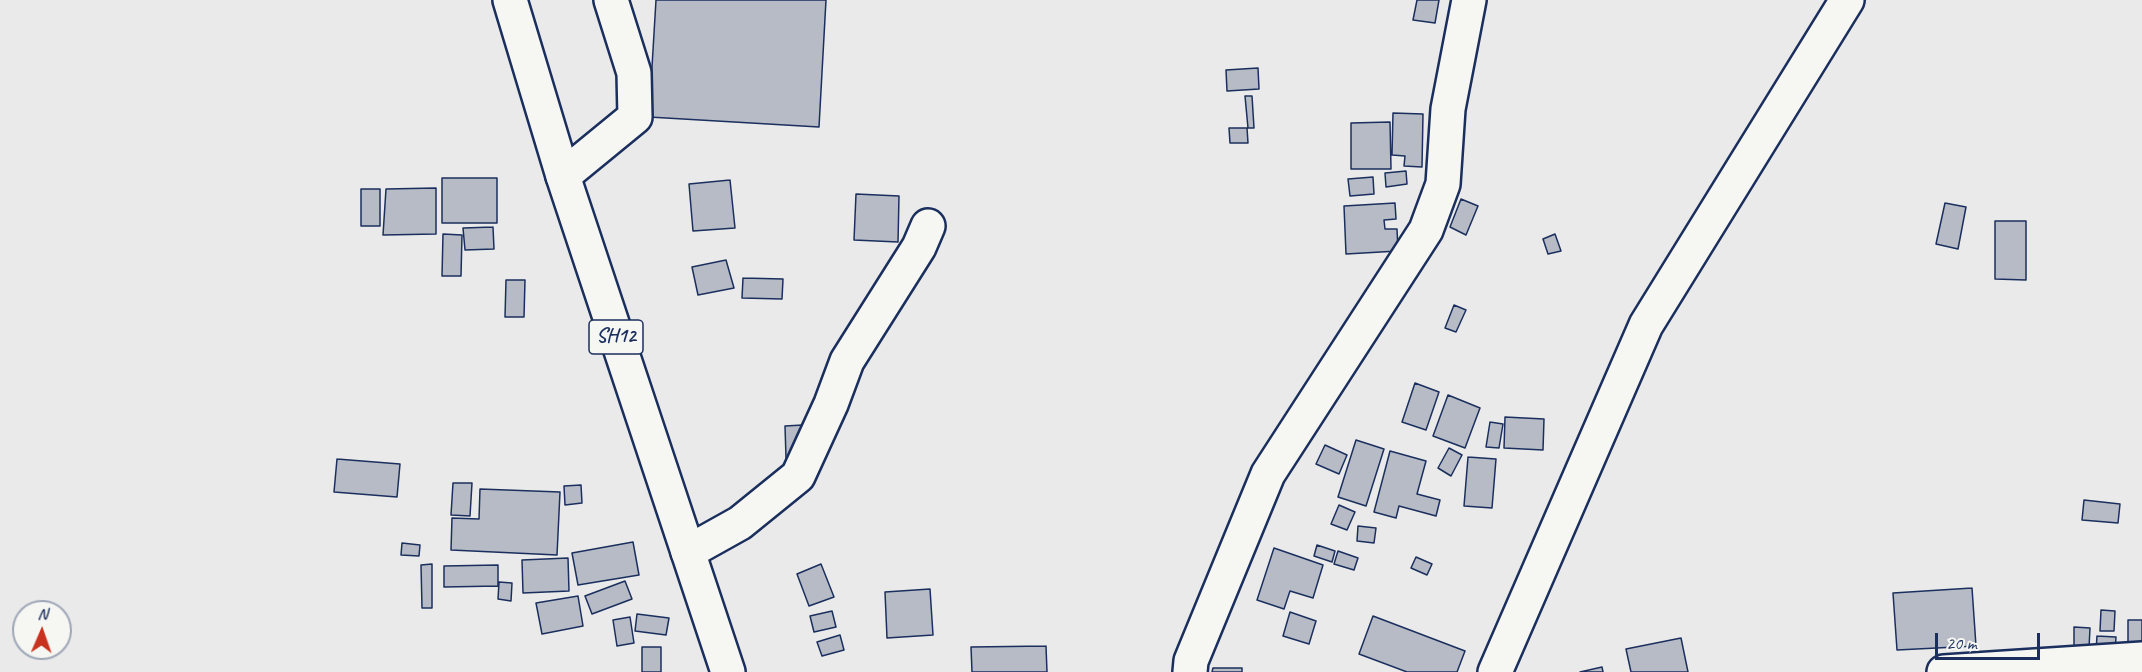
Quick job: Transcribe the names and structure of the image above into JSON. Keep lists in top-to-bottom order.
{
  "streets": {
    "street": ["SH12"]
  },
  "scale_bar": "20 m",
  "north": "top"
}
